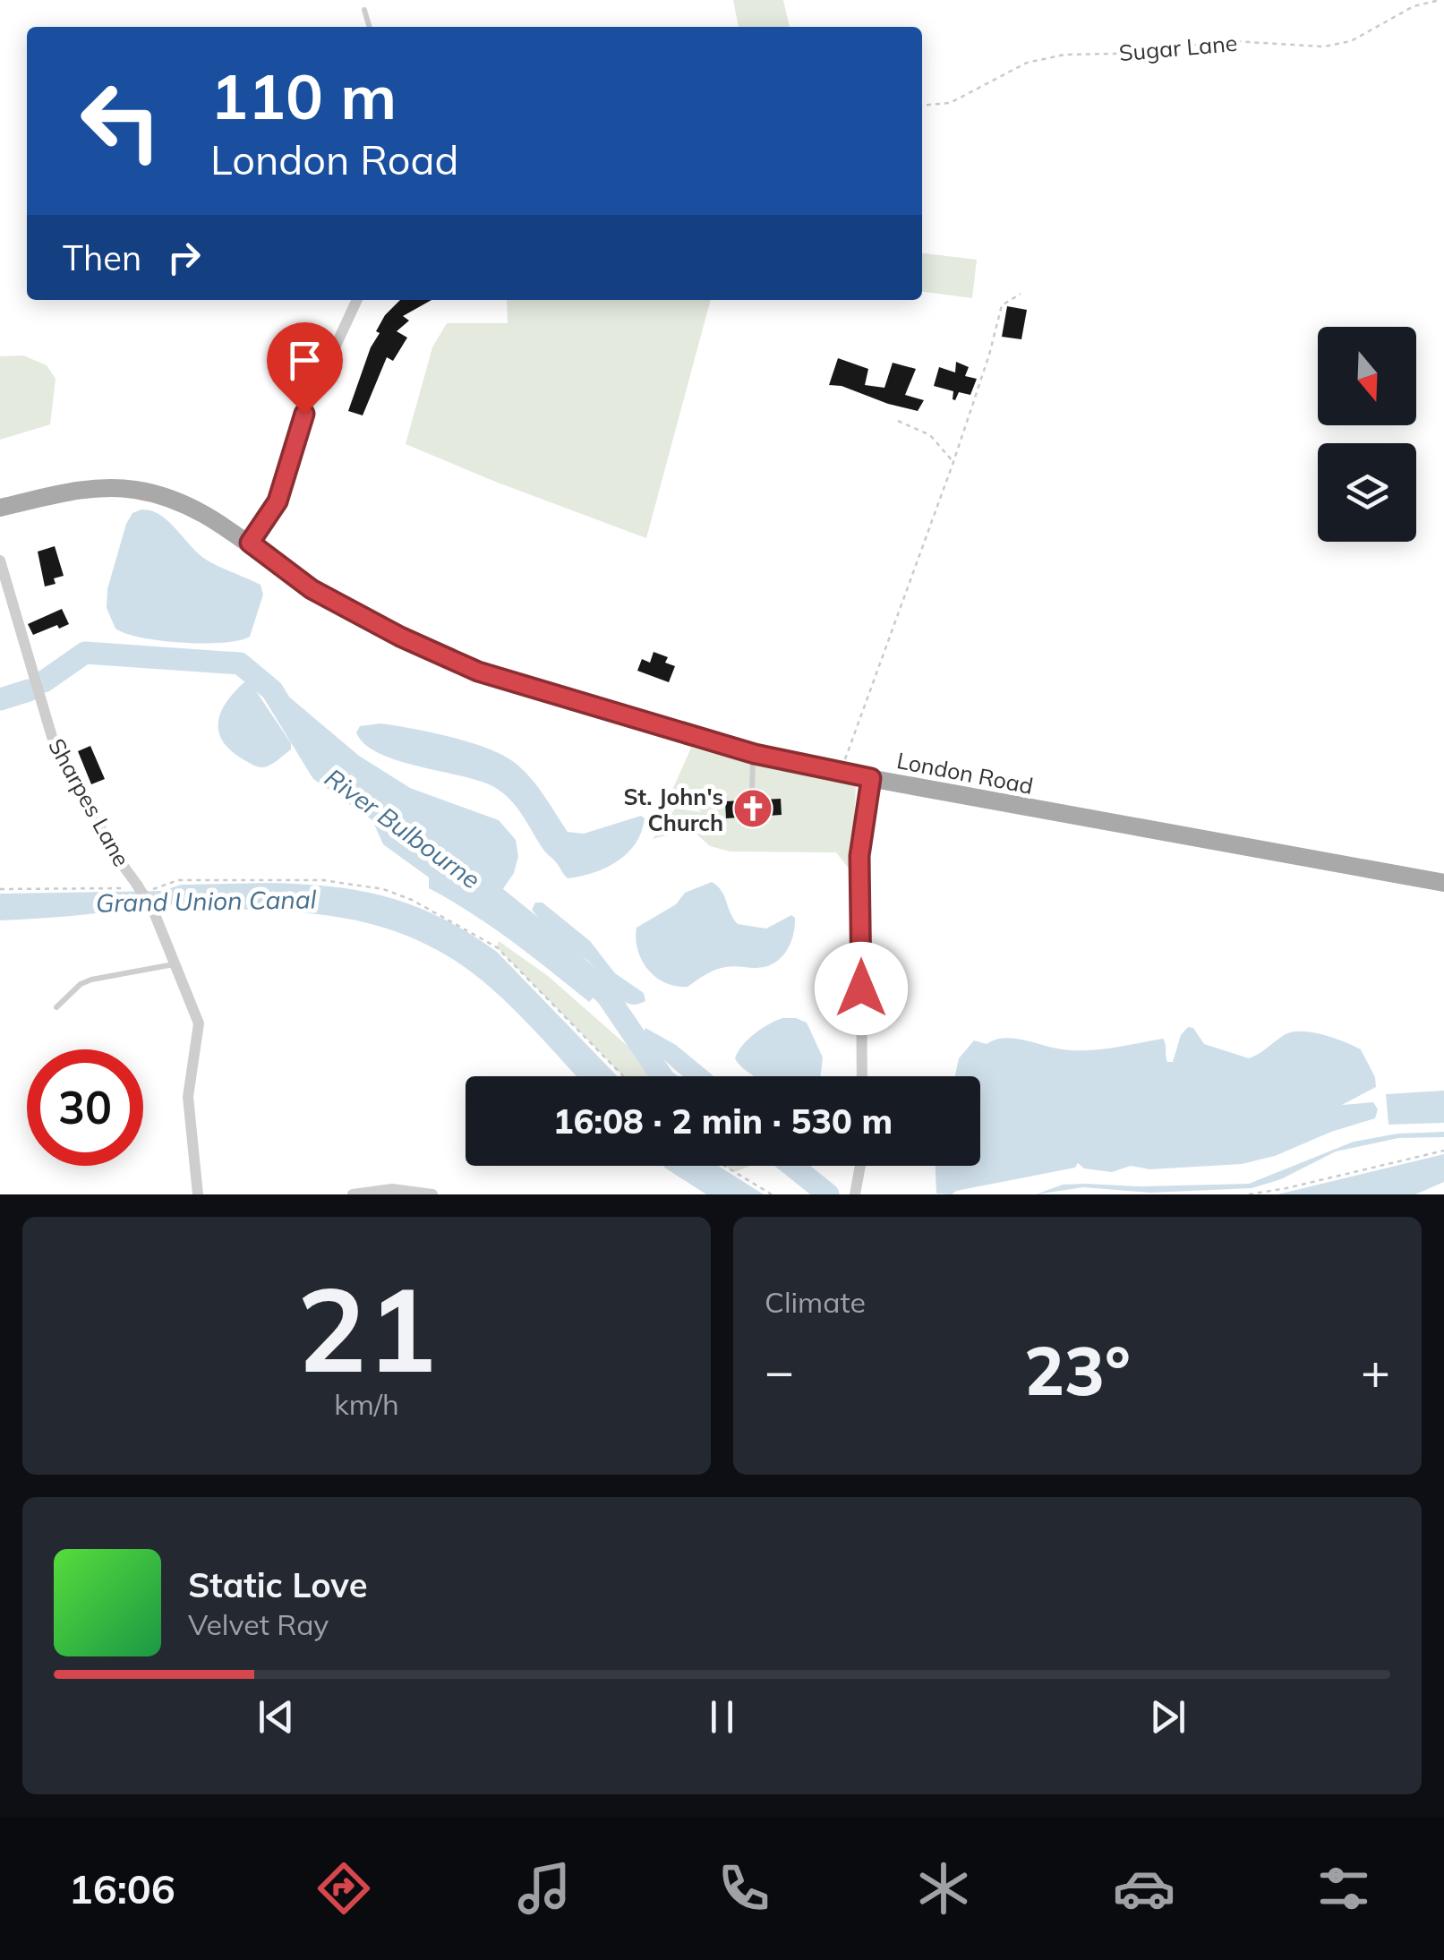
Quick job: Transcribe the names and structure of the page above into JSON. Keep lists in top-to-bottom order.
{
  "streets": {
    "main road": ["London Road"],
    "street": ["Sharpes Lane"],
    "path": ["Sugar Lane"]
  },
  "water": ["River Bulbourne", "Grand Union Canal"],
  "places": {
    "church": ["St. John's Church"]
  },
  "north": "bottom",
  "page": {
    "turn": ["110 m", "London Road"],
    "then": "Then",
    "limit": "30",
    "trip": "16:08 · 2 min · 530 m",
    "tile": [
      ["21", "km/h"],
      "Climate"
    ],
    "heat": ["−", "23°", "+"],
    "song": ["Static Love", "Velvet Ray"],
    "tabs": "16:06"
  }
}
